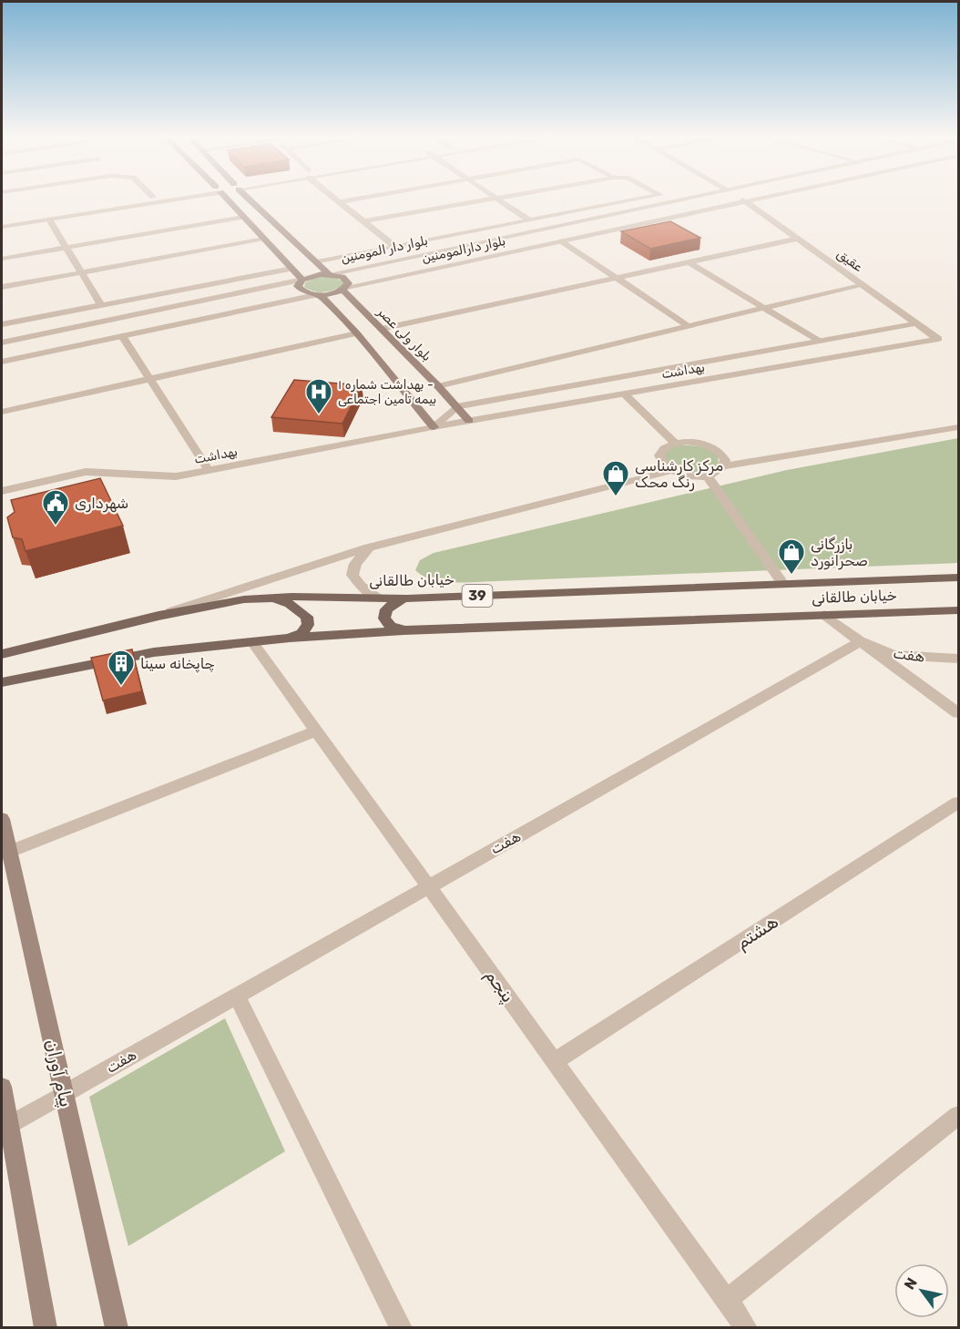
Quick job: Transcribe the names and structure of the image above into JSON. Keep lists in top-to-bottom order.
{
  "streets": {
    "main road": [
      "بلوار ولی عصر",
      "خیابان طالقانی",
      "39",
      "پیام آوران"
    ],
    "street": [
      "بلوار دار المومنین",
      "بلوار دارالمومنین",
      "عقیق",
      "بهداشت",
      "هفت",
      "هشتم",
      "پنجم"
    ]
  },
  "crossings": [
    ["بلوار دار المومنین", "بلوار ولی عصر"],
    ["بلوار دارالمومنین", "عقیق"],
    ["بلوار دارالمومنین", "بلوار ولی عصر"],
    ["عقیق", "بهداشت"],
    ["بلوار ولی عصر", "بهداشت"],
    ["خیابان طالقانی", "پنجم"],
    ["هفت", "پنجم"],
    ["هفت", "پیام آوران"],
    ["هشتم", "پنجم"]
  ],
  "places": {
    "hospital": ["بهداشت شماره ۱ - بیمه تامین اجتماعی"],
    "shop": ["مرکز کارشناسی رنگ محک", "بازرگانی صحرانورد"],
    "public building": ["شهرداری"],
    "building": ["چاپخانه سینا"]
  },
  "north": "top left"
}
